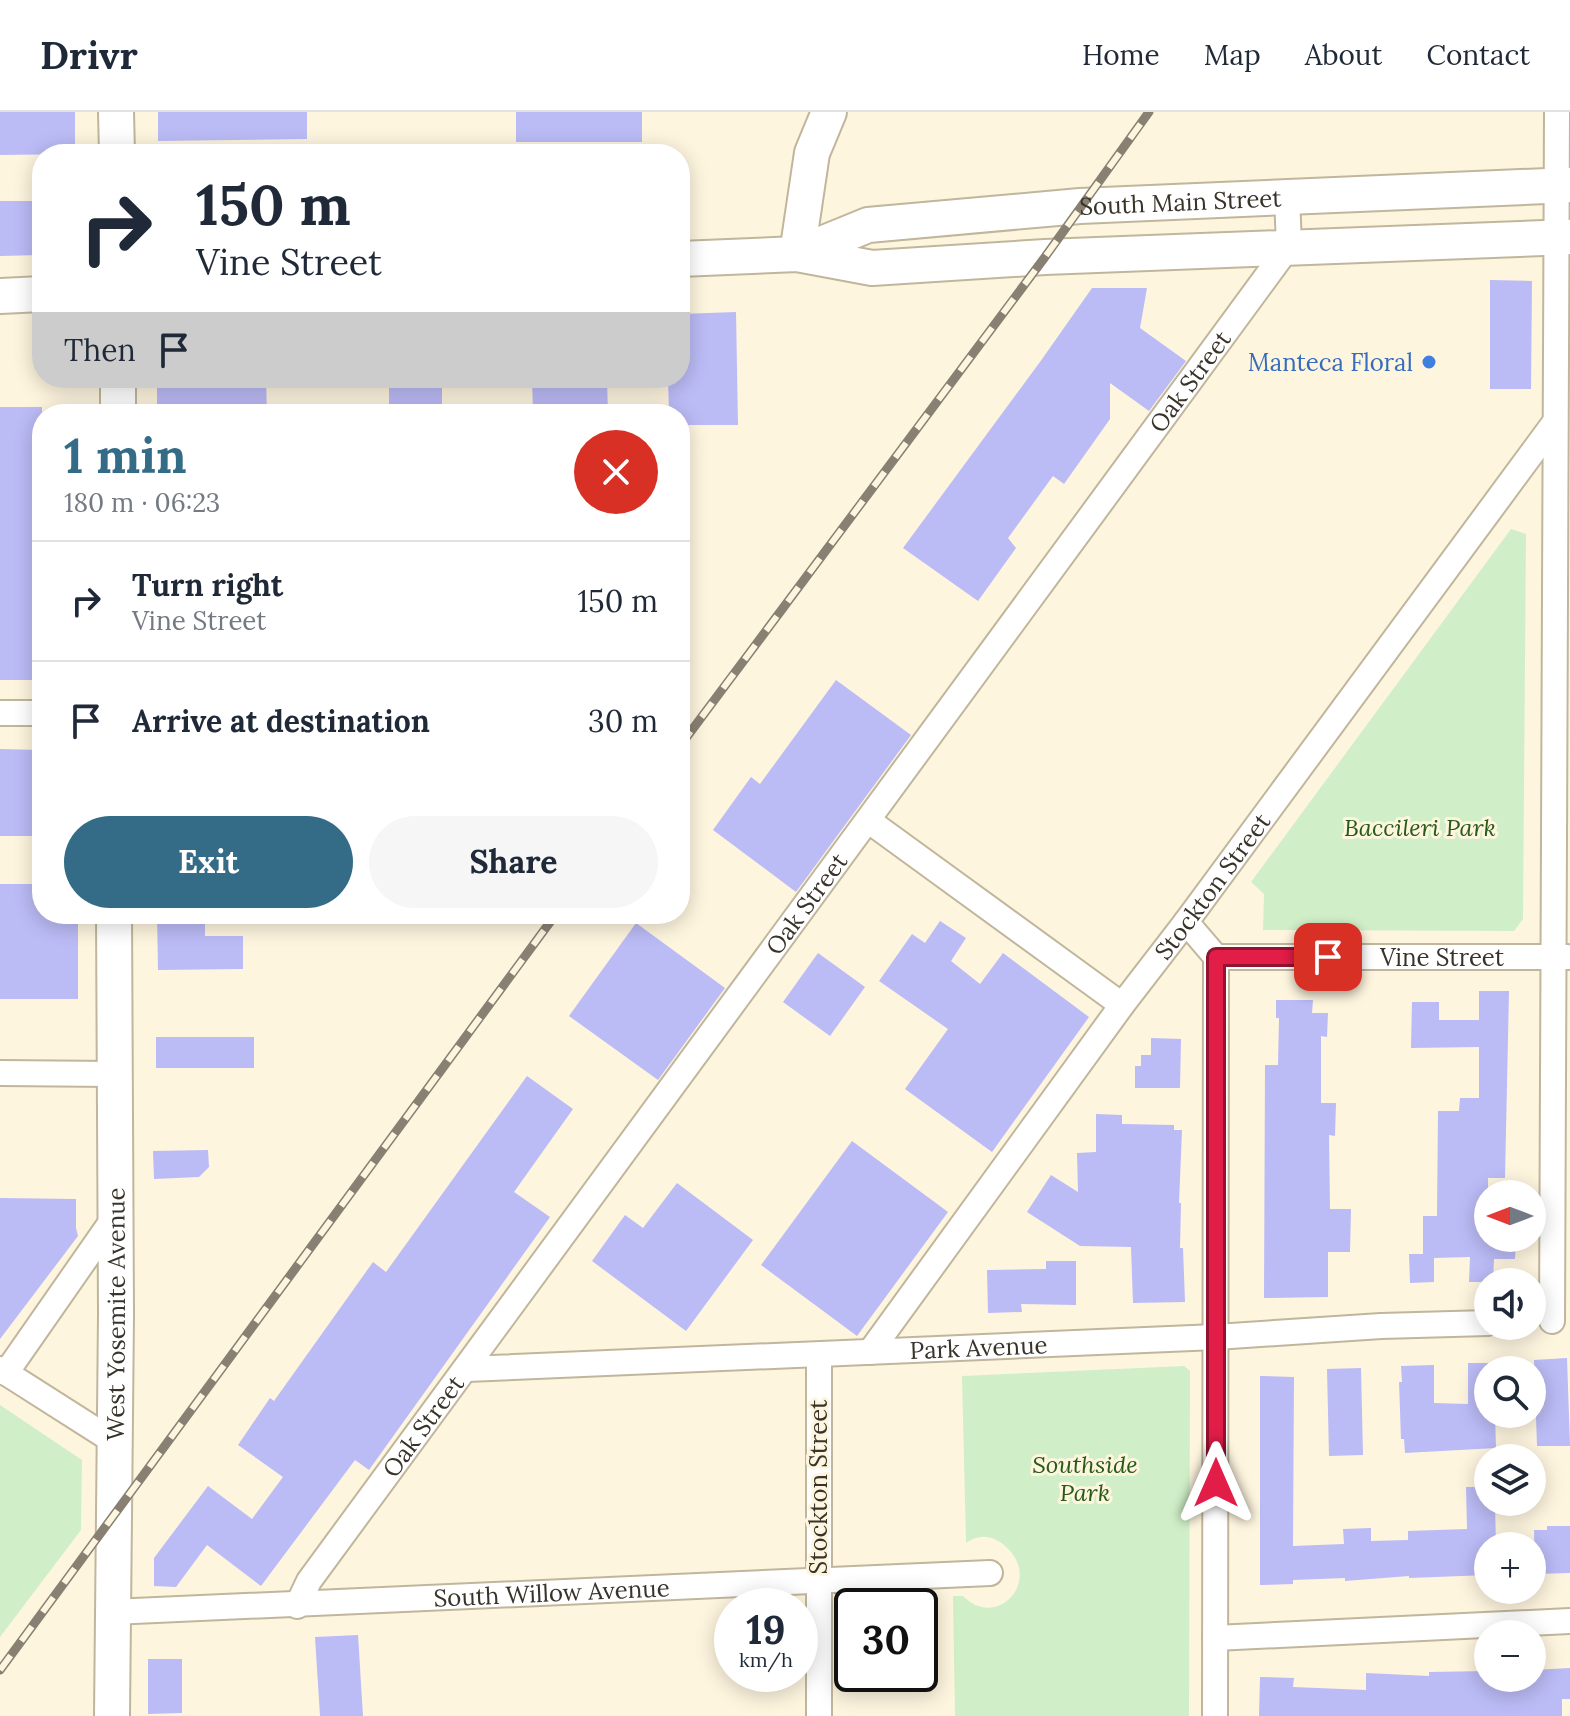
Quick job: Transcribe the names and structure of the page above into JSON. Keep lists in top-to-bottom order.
{
  "streets": {
    "main road": ["South Main Street", "West Yosemite Avenue"],
    "street": [
      "Oak Street",
      "Stockton Street",
      "Vine Street",
      "Park Avenue",
      "South Willow Avenue"
    ]
  },
  "crossings": [
    ["South Main Street", "Oak Street"],
    ["Oak Street", "Park Avenue"],
    ["Oak Street", "South Willow Avenue"],
    ["Stockton Street", "Park Avenue"],
    ["Stockton Street", "South Willow Avenue"],
    ["West Yosemite Avenue", "South Willow Avenue"]
  ],
  "parks": ["Baccileri Park", "Southside Park"],
  "places": ["Manteca Floral"],
  "north": "left",
  "page": {
    "header": "Drivr",
    "nav": [
      "Home",
      "Map",
      "About",
      "Contact"
    ],
    "turn": ["150 m", "Vine Street"],
    "then": "Then",
    "heading": ["1 min", "180 m · 06:23"],
    "list": [
      {
        "name": "Turn right",
        "note": "Vine Street",
        "value": "150 m"
      },
      {
        "name": "Arrive at destination",
        "value": "30 m"
      }
    ],
    "buttons": ["Exit", "Share"],
    "map_buttons": ["+", "−"],
    "speed": "19 km/h",
    "limit": "30"
  }
}
